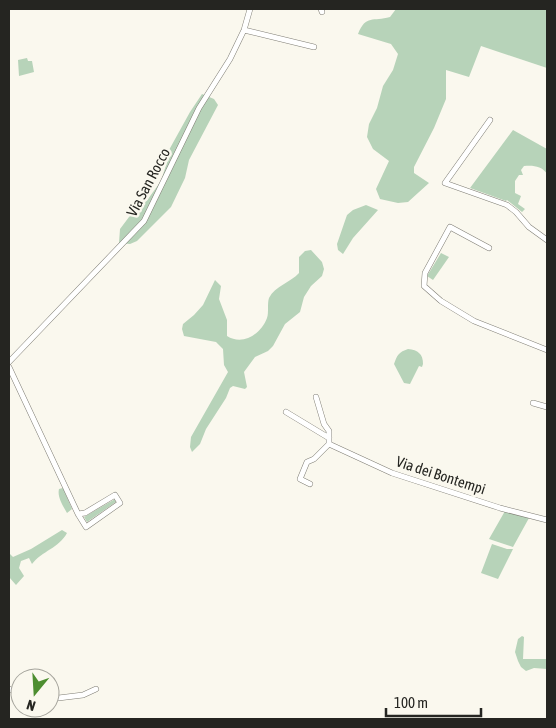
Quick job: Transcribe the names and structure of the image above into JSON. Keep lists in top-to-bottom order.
{
  "streets": {
    "street": ["Via San Rocco", "Via dei Bontempi"]
  },
  "scale_bar": "100 m",
  "north": "bottom"
}
